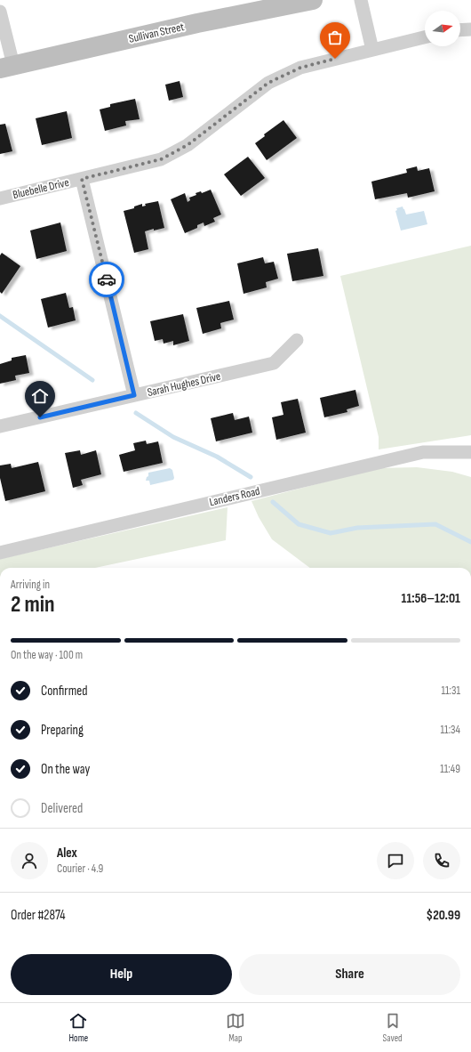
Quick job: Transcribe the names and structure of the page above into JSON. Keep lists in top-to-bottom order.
{
  "streets": {
    "main road": ["Sullivan Street"],
    "street": ["Bluebelle Drive", "Sarah Hughes Drive", "Landers Road"]
  },
  "north": "right",
  "page": {
    "heading": ["2 min", "Arriving in", "11:56–12:01"],
    "panel": [
      "Alex",
      "Courier · 4.9",
      "Order #2874",
      "$20.99"
    ],
    "bar": "On the way · 100 m",
    "list": [
      ["Confirmed", "11:31"],
      ["Preparing", "11:34"],
      ["On the way", "11:49"],
      "Delivered"
    ],
    "buttons": ["Help", "Share"],
    "tabs": ["Home", "Map", "Saved"]
  }
}
